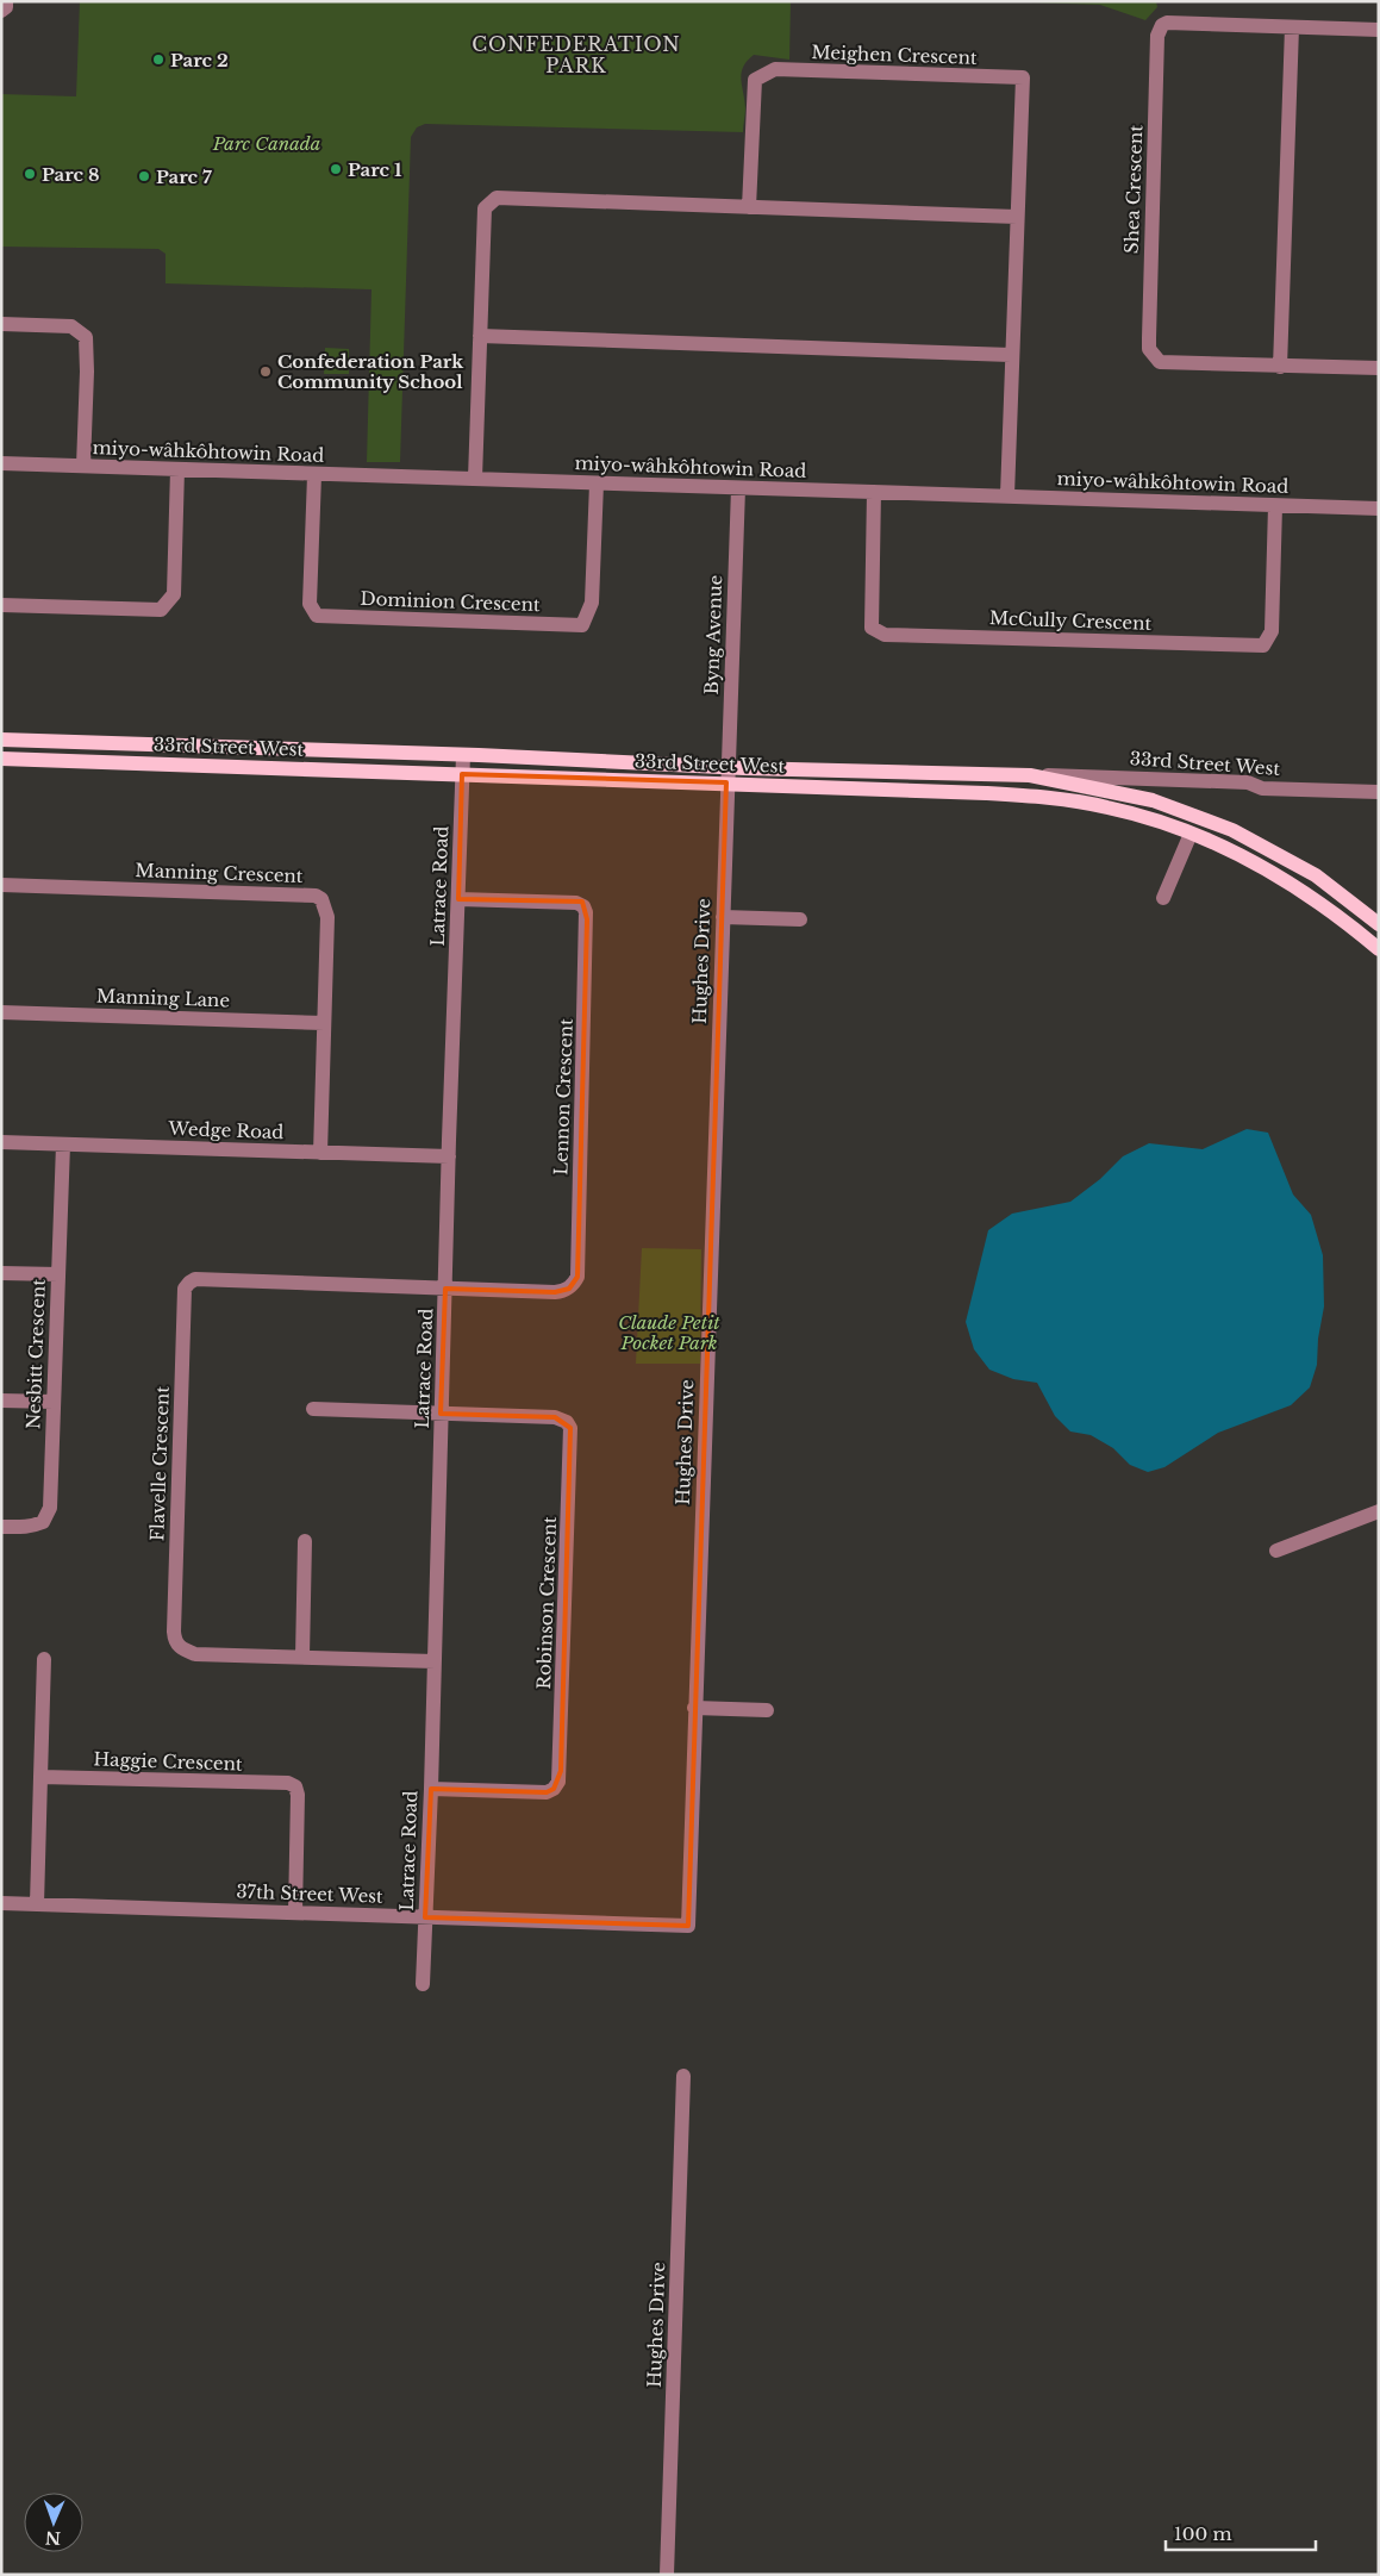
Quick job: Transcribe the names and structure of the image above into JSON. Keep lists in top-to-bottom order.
{
  "streets": {
    "main road": ["33rd Street West"],
    "street": [
      "Meighen Crescent",
      "Shea Crescent",
      "miyo-wâhkôhtowin Road",
      "Dominion Crescent",
      "McCully Crescent",
      "Byng Avenue",
      "Manning Crescent",
      "Latrace Road",
      "Hughes Drive",
      "Manning Lane",
      "Lennon Crescent",
      "Wedge Road",
      "Nesbitt Crescent",
      "Flavelle Crescent",
      "Robinson Crescent",
      "Haggie Crescent",
      "37th Street West"
    ]
  },
  "crossings": [
    ["Meighen Crescent", "miyo-wâhkôhtowin Road"],
    ["miyo-wâhkôhtowin Road", "Dominion Crescent"],
    ["miyo-wâhkôhtowin Road", "McCully Crescent"],
    ["miyo-wâhkôhtowin Road", "Byng Avenue"],
    ["Byng Avenue", "33rd Street West"],
    ["Byng Avenue", "Hughes Drive"],
    ["33rd Street West", "Latrace Road"],
    ["33rd Street West", "Hughes Drive"],
    ["Manning Crescent", "Manning Lane"],
    ["Manning Crescent", "Wedge Road"],
    ["Latrace Road", "Lennon Crescent"],
    ["Latrace Road", "Wedge Road"],
    ["Latrace Road", "Flavelle Crescent"],
    ["Latrace Road", "Robinson Crescent"],
    ["Latrace Road", "37th Street West"],
    ["Hughes Drive", "37th Street West"],
    ["Lennon Crescent", "Flavelle Crescent"],
    ["Wedge Road", "Nesbitt Crescent"],
    ["Haggie Crescent", "37th Street West"]
  ],
  "districts": ["CONFEDERATION PARK"],
  "parks": ["Parc Canada", "Claude Petit Pocket Park"],
  "places": [
    "Parc 2",
    "Parc 1",
    "Parc 8",
    "Parc 7",
    "Confederation Park Community School"
  ],
  "scale_bar": "100 m",
  "north": "bottom"
}
